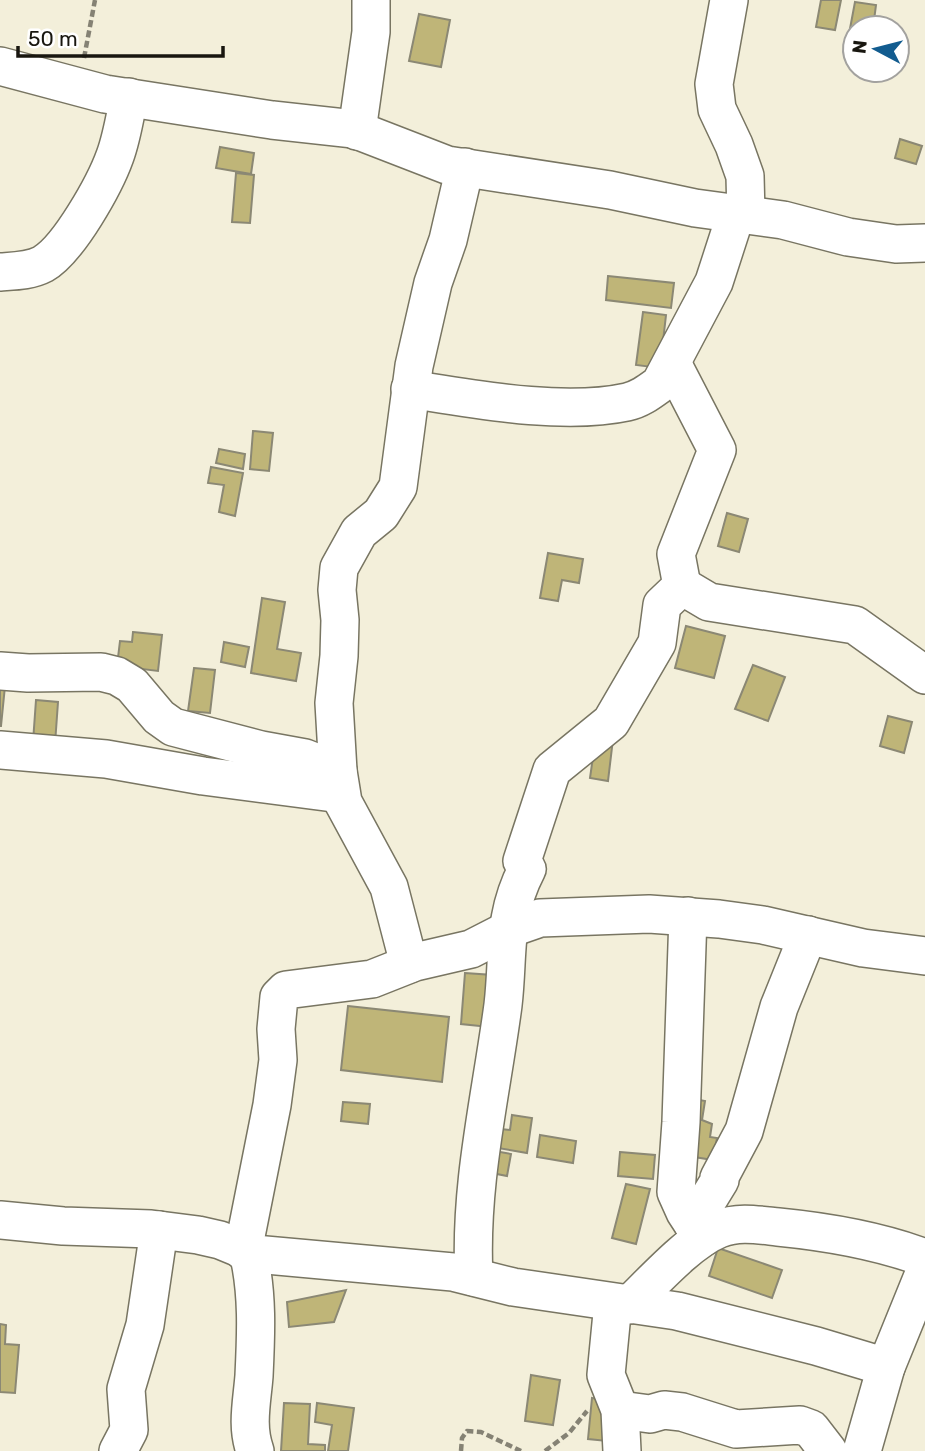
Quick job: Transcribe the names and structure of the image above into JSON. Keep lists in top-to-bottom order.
{
  "scale_bar": "50 m",
  "north": "left"
}
